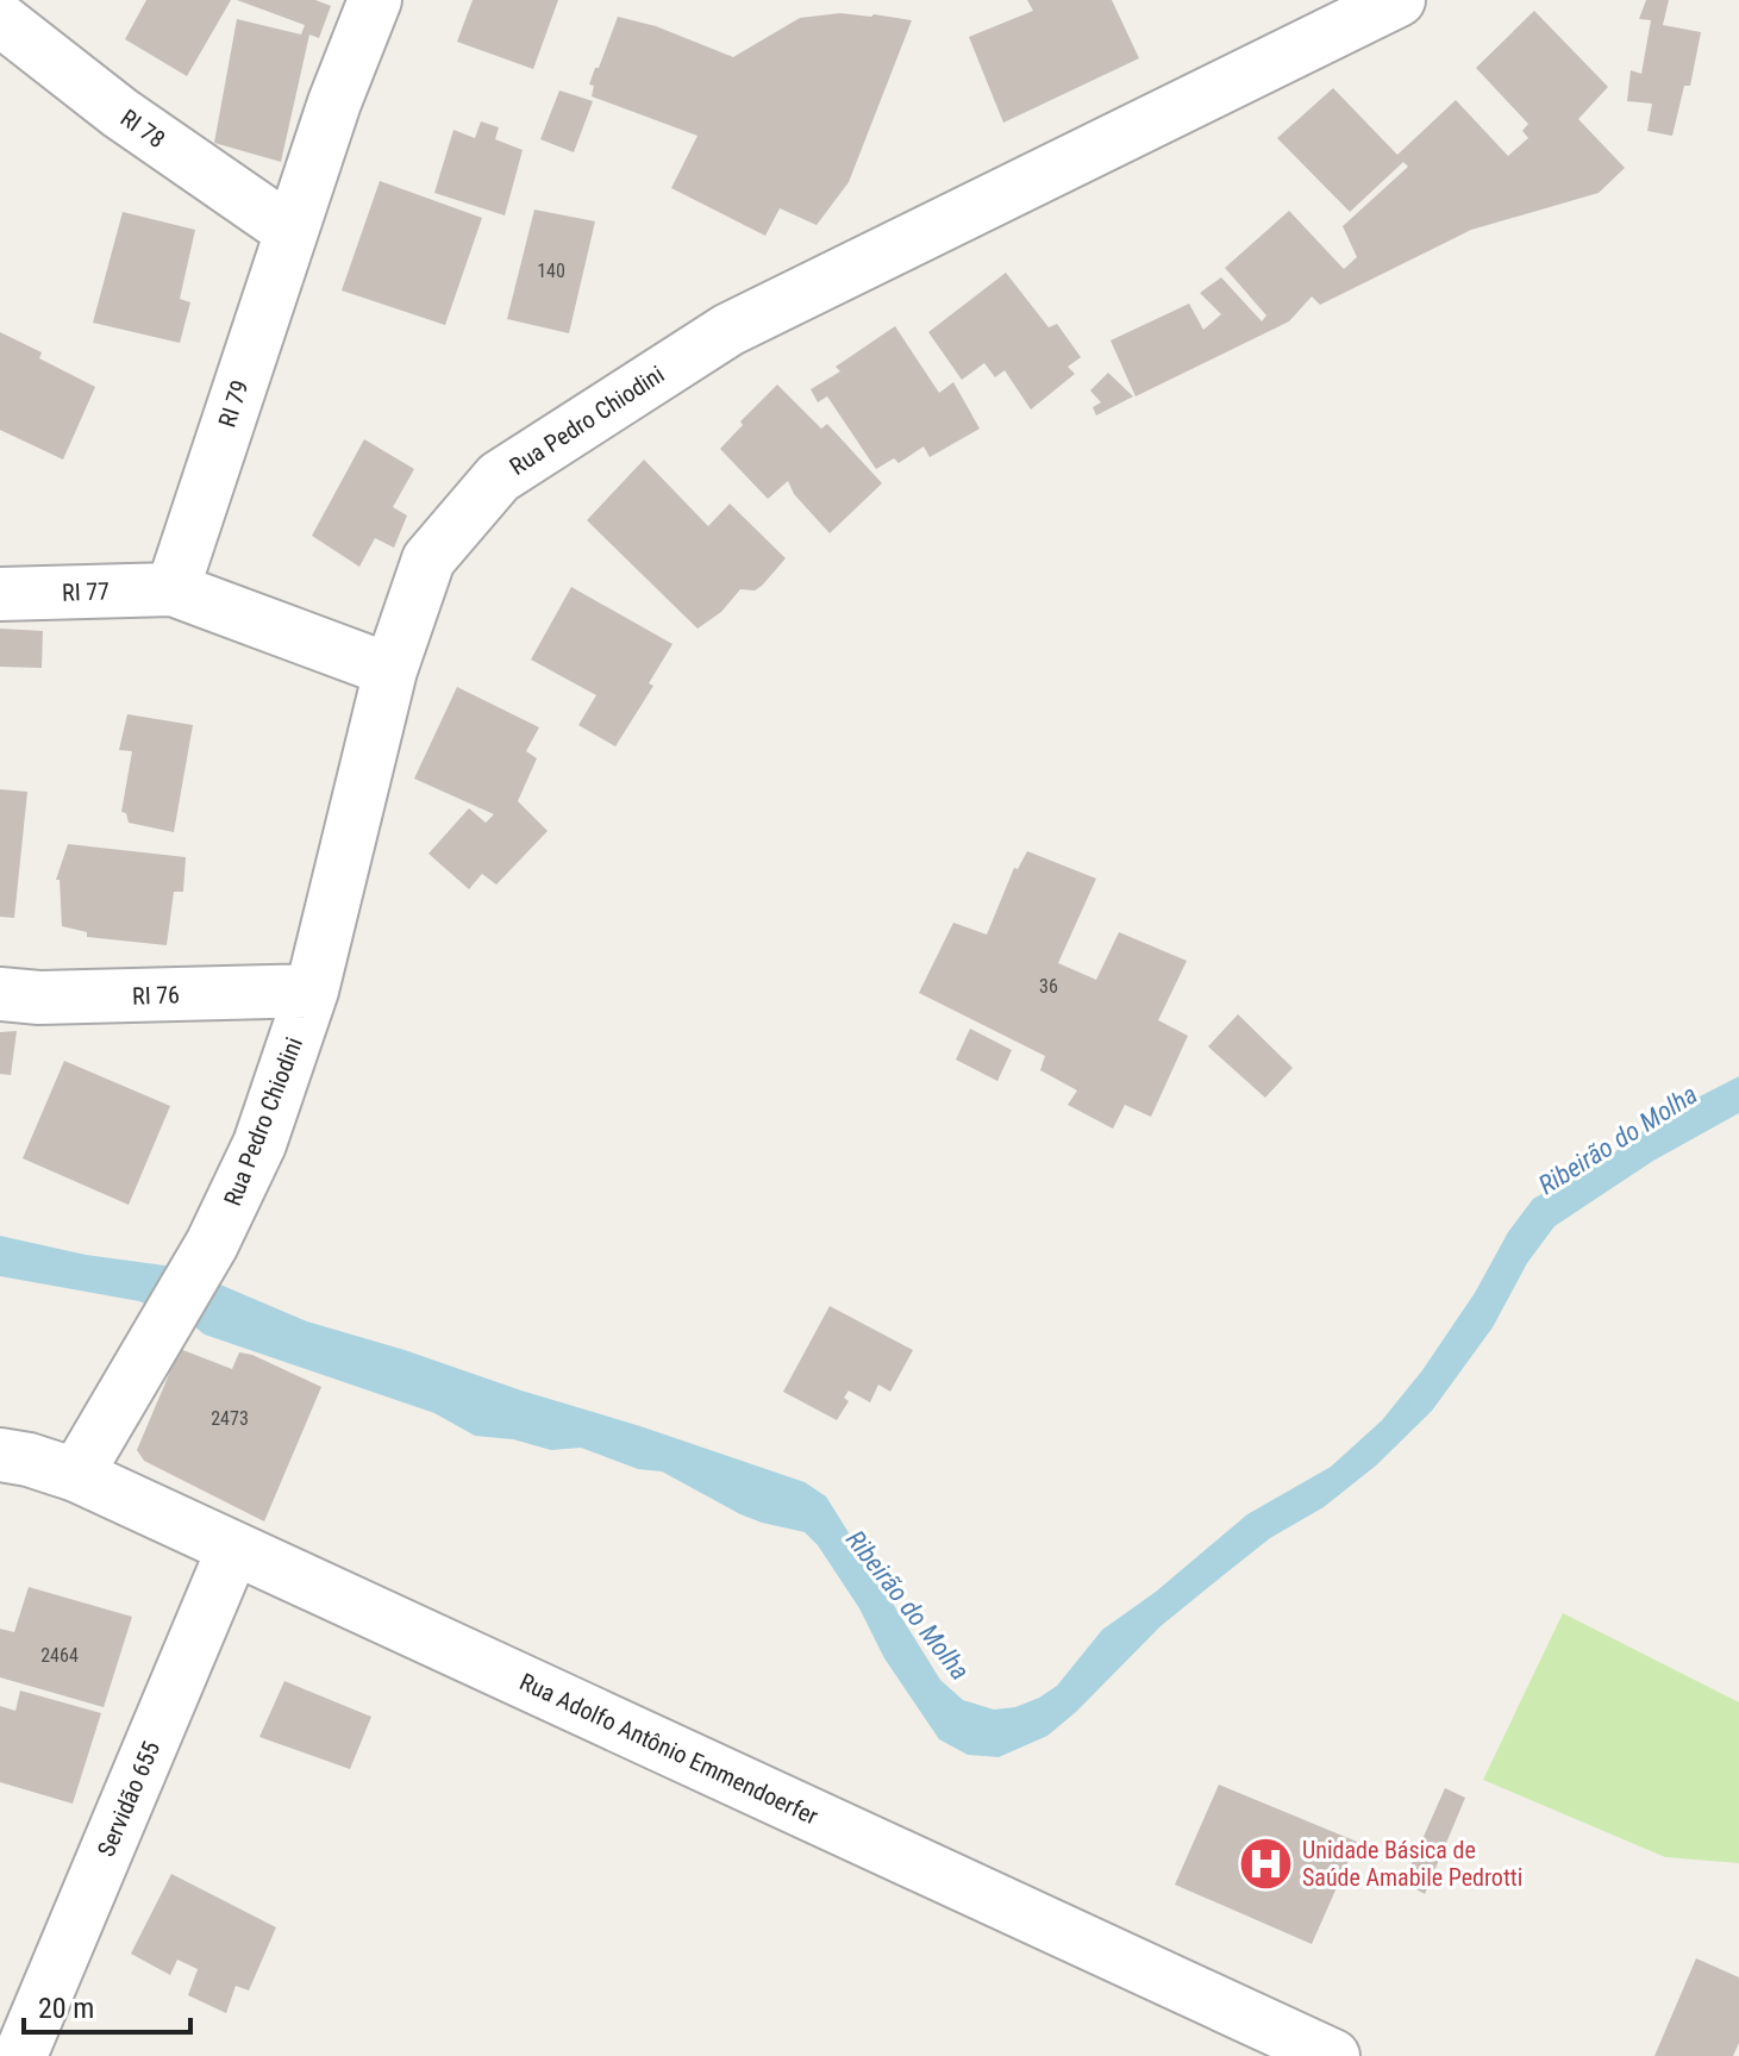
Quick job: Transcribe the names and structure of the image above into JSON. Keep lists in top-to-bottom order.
{
  "streets": {
    "street": [
      "RI 78",
      "RI 79",
      "Rua Pedro Chiodini",
      "RI 77",
      "RI 76",
      "Rua Adolfo Antônio Emmendoerfer",
      "Servidão 655"
    ]
  },
  "crossings": [
    ["RI 78", "RI 79"],
    ["RI 79", "RI 77"],
    ["Rua Pedro Chiodini", "RI 76"],
    ["Rua Pedro Chiodini", "Rua Adolfo Antônio Emmendoerfer"],
    ["Rua Adolfo Antônio Emmendoerfer", "Servidão 655"]
  ],
  "water": ["Ribeirão do Molha"],
  "places": {
    "hospital": ["Unidade Básica de Saúde Amabile Pedrotti"]
  },
  "house_numbers": [
    "140",
    "36",
    "2473",
    "2464"
  ],
  "scale_bar": "20 m"
}
